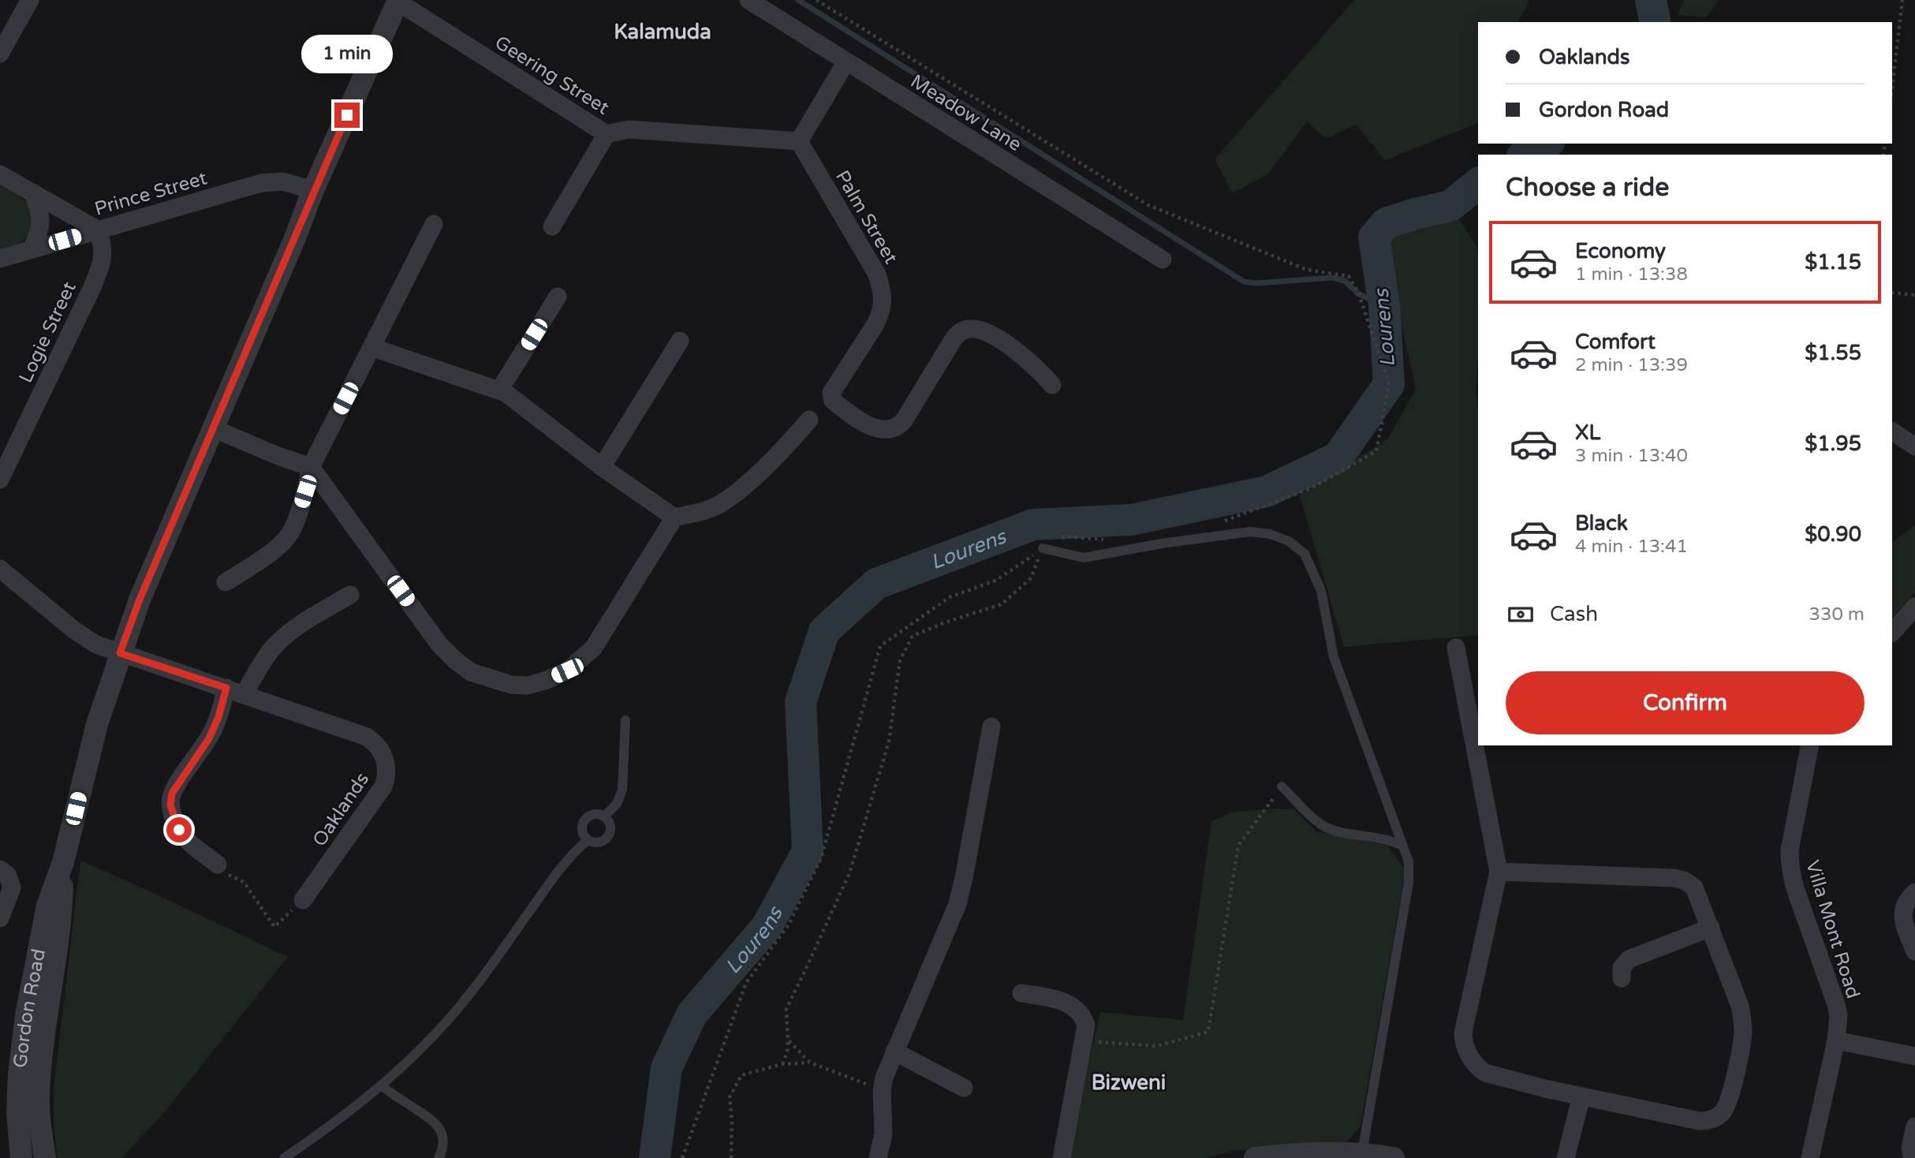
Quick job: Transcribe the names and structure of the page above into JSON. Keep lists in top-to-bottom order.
{
  "streets": {
    "street": [
      "Geering Street",
      "Meadow Lane",
      "Prince Street",
      "Palm Street",
      "Logie Street",
      "Oaklands",
      "Villa Mont Road",
      "Gordon Road"
    ]
  },
  "crossings": [
    ["Geering Street", "Palm Street"],
    ["Geering Street", "Gordon Road"],
    ["Prince Street", "Logie Street"],
    ["Prince Street", "Gordon Road"],
    ["Oaklands", "Gordon Road"]
  ],
  "districts": ["Kalamuda", "Bizweni"],
  "water": ["Lourens"],
  "page": {
    "banner": ["Oaklands", "Gordon Road"],
    "bubble": "1 min",
    "heading": "Choose a ride",
    "list": [
      {
        "name": "Economy",
        "note": "1 min · 13:38",
        "value": "$1.15"
      },
      {
        "name": "Comfort",
        "note": "2 min · 13:39",
        "value": "$1.55"
      },
      {
        "name": "XL",
        "note": "3 min · 13:40",
        "value": "$1.95"
      },
      {
        "name": "Black",
        "note": "4 min · 13:41",
        "value": "$0.90"
      }
    ],
    "pay": ["Cash", "330 m"],
    "buttons": "Confirm"
  }
}
